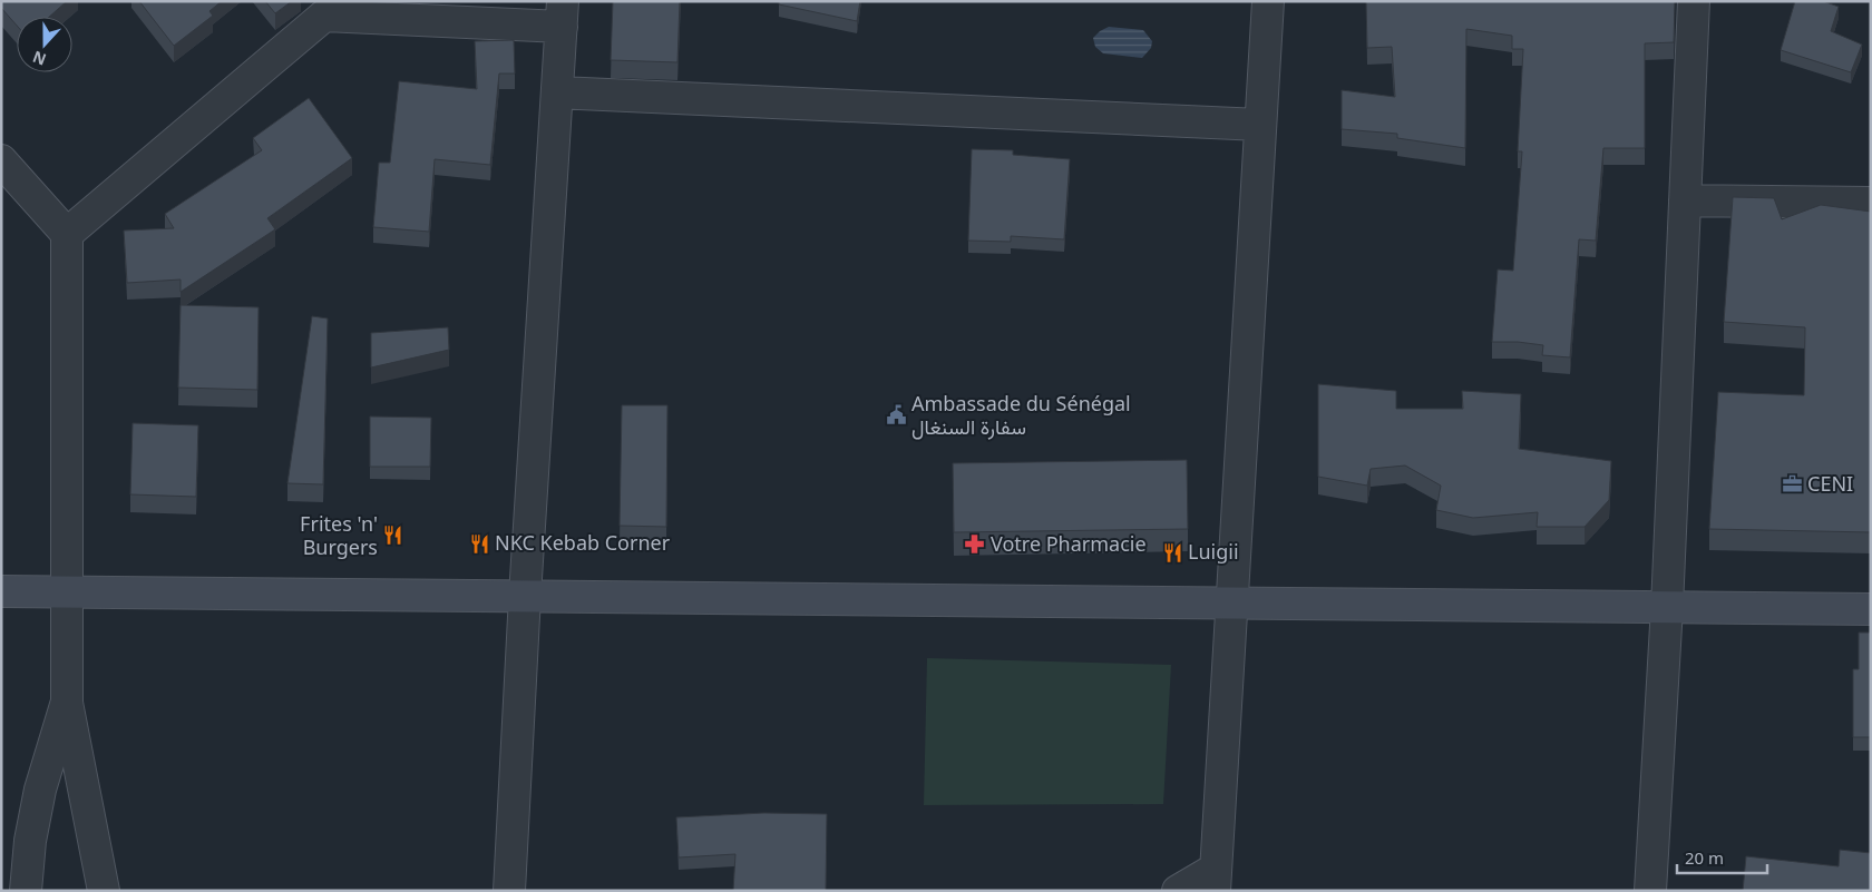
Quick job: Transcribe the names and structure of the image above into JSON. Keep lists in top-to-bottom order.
{
  "places": {
    "public building": ["Ambassade du Sénégal سفارة السنغال"],
    "office": ["CENI"],
    "restaurant": ["Frites 'n' Burgers", "NKC Kebab Corner", "Luigii"],
    "pharmacy": ["Votre Pharmacie"]
  },
  "scale_bar": "20 m",
  "north": "bottom"
}
